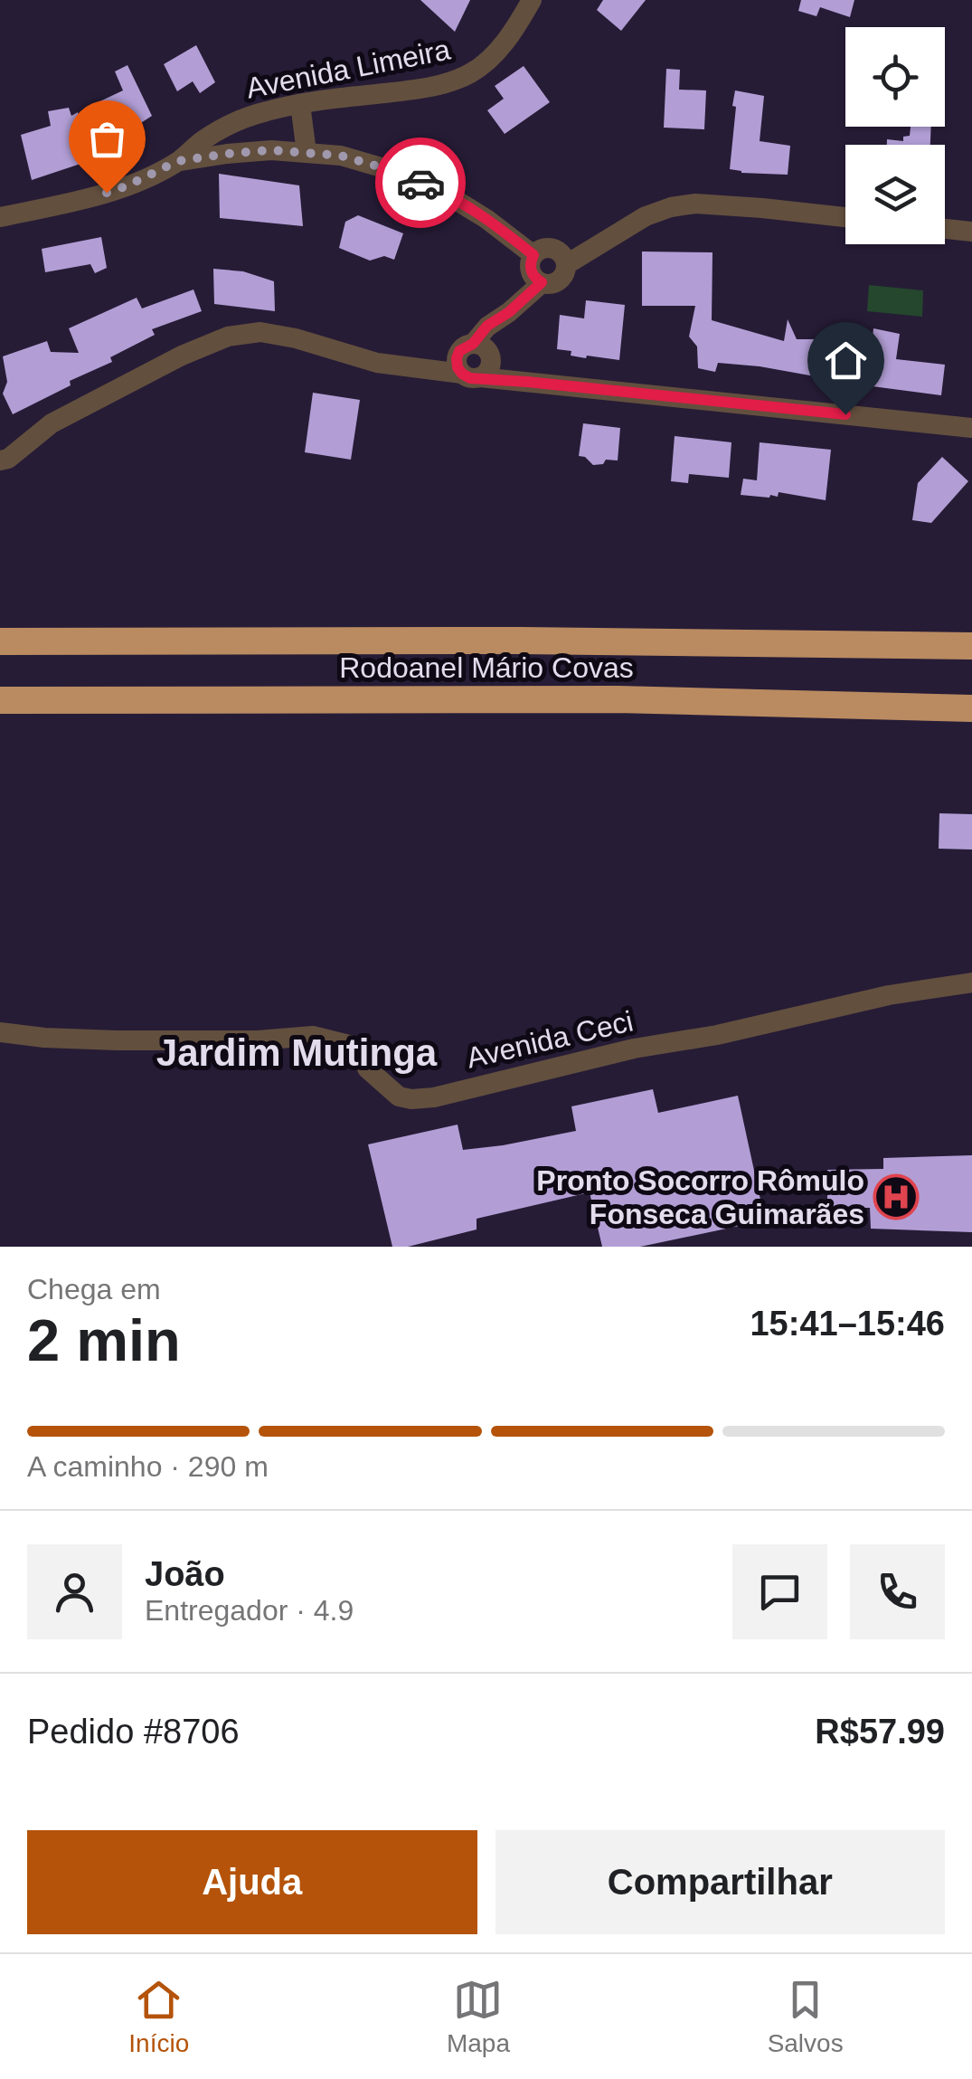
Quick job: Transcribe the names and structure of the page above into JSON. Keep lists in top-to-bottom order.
{
  "streets": {
    "highway": ["Rodoanel Mário Covas"],
    "street": ["Avenida Limeira", "Avenida Ceci"]
  },
  "districts": ["Jardim Mutinga"],
  "places": {
    "hospital": ["Pronto Socorro Rômulo Fonseca Guimarães"]
  },
  "page": {
    "heading": ["2 min", "Chega em", "15:41–15:46"],
    "panel": [
      "João",
      "Entregador · 4.9",
      "Pedido #8706",
      "R$57.99"
    ],
    "bar": "A caminho · 290 m",
    "buttons": ["Ajuda", "Compartilhar"],
    "tabs": ["Início", "Mapa", "Salvos"]
  }
}
